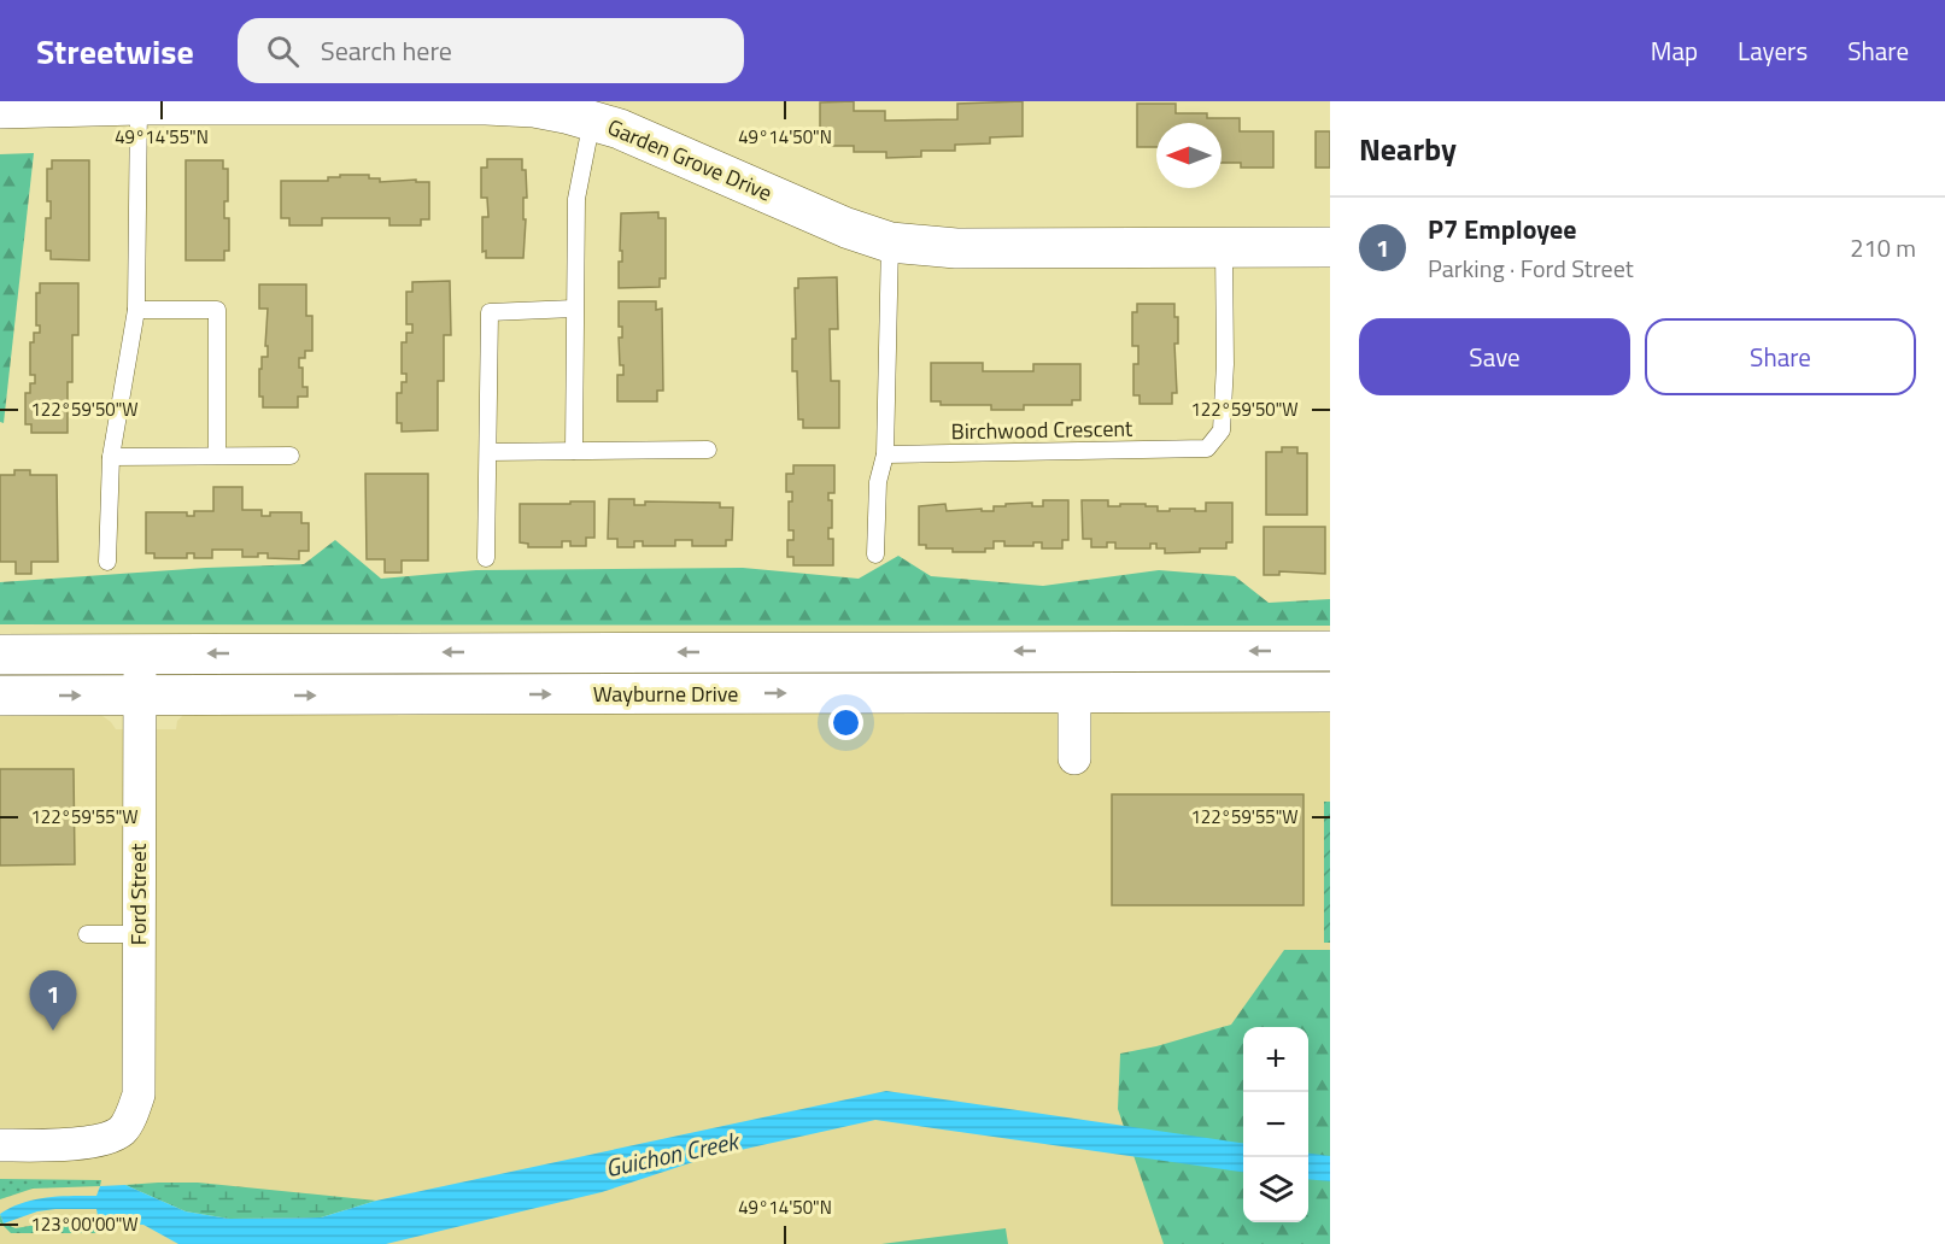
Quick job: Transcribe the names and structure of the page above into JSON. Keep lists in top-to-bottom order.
{
  "streets": {
    "street": ["Garden Grove Drive", "Wayburne Drive", "Ford Street"],
    "lane": ["Birchwood Crescent"]
  },
  "crossings": [
    ["Garden Grove Drive", "Birchwood Crescent"],
    ["Wayburne Drive", "Ford Street"]
  ],
  "water": ["Guichon Creek"],
  "north": "left",
  "page": {
    "header": "Streetwise",
    "search": "Search here",
    "nav": ["Map", "Layers", "Share"],
    "heading": "Nearby",
    "list": [
      {
        "mark": "1",
        "name": "P7 Employee",
        "note": "Parking · Ford Street",
        "value": "210 m"
      }
    ],
    "buttons": ["Save", "Share"],
    "pins": "1",
    "map_buttons": ["+", "−"]
  },
  "coordinates": [
    "49°14'55\"N",
    "49°14'50\"N",
    "122°59'50\"W",
    "122°59'55\"W",
    "123°00'00\"W"
  ]
}
